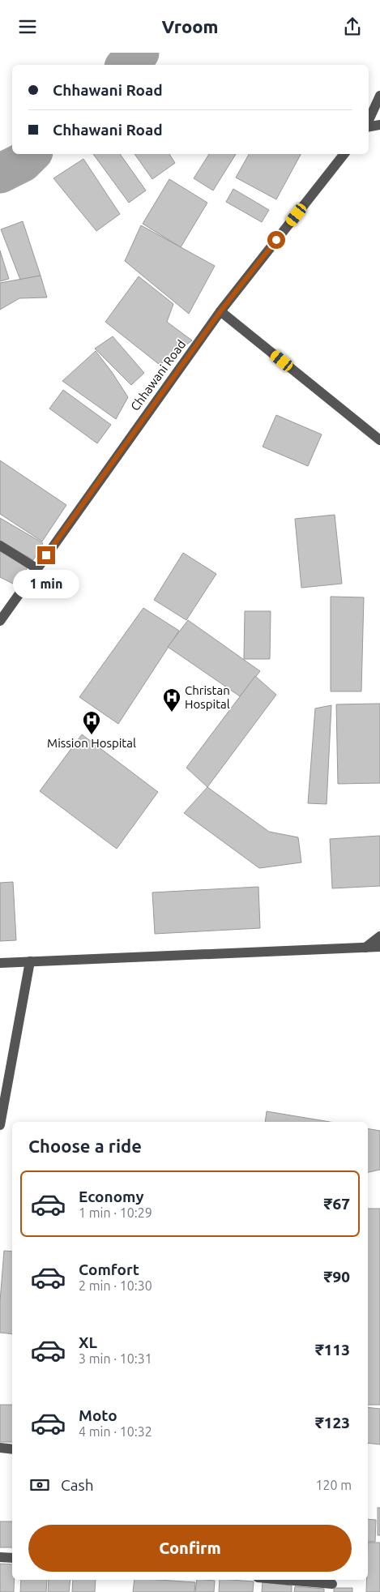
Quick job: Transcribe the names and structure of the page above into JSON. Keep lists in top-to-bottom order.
{
  "streets": {
    "street": ["Chhawani Road"]
  },
  "places": {
    "hospital": ["Christan Hospital", "Mission Hospital"]
  },
  "page": {
    "header": "Vroom",
    "banner": ["Chhawani Road", "Chhawani Road"],
    "bubble": "1 min",
    "heading": "Choose a ride",
    "list": [
      {
        "name": "Economy",
        "note": "1 min · 10:29",
        "value": "₹67"
      },
      {
        "name": "Comfort",
        "note": "2 min · 10:30",
        "value": "₹90"
      },
      {
        "name": "XL",
        "note": "3 min · 10:31",
        "value": "₹113"
      },
      {
        "name": "Moto",
        "note": "4 min · 10:32",
        "value": "₹123"
      }
    ],
    "pay": ["Cash", "120 m"],
    "buttons": "Confirm"
  }
}
